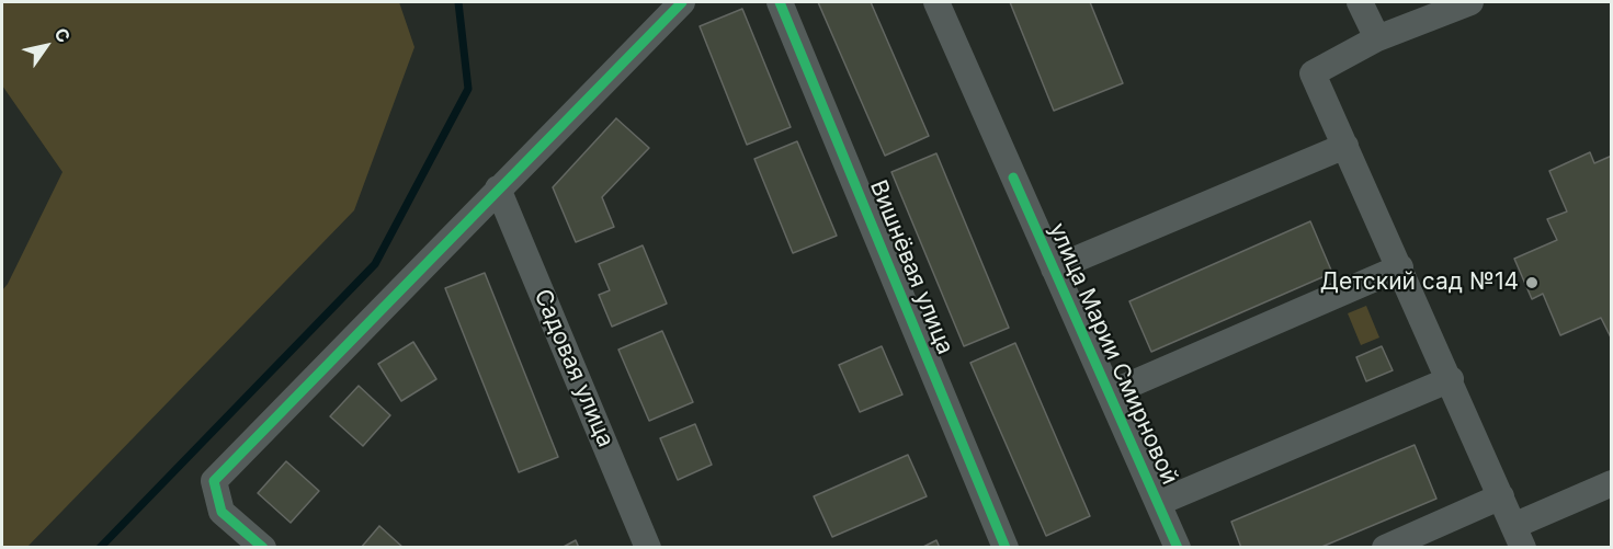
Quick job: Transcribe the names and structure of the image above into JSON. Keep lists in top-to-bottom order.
{
  "streets": {
    "street": ["Вишнёвая улица", "улица Марии Смирновой", "Садовая улица"]
  },
  "places": ["Детский сад №14"],
  "north": "top right"
}
